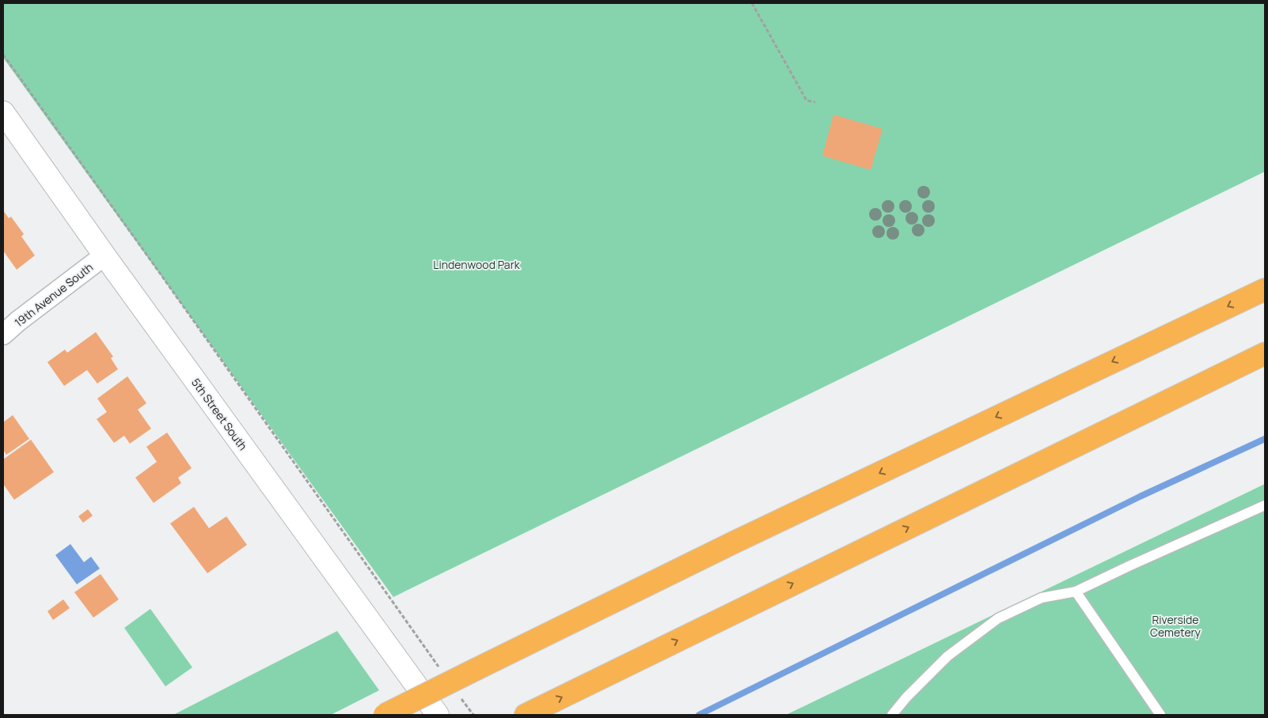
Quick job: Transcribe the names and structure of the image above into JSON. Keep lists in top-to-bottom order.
{
  "streets": {
    "street": ["19th Avenue South", "5th Street South"]
  },
  "crossings": [
    ["19th Avenue South", "5th Street South"]
  ],
  "parks": ["Lindenwood Park", "Riverside Cemetery"]
}
